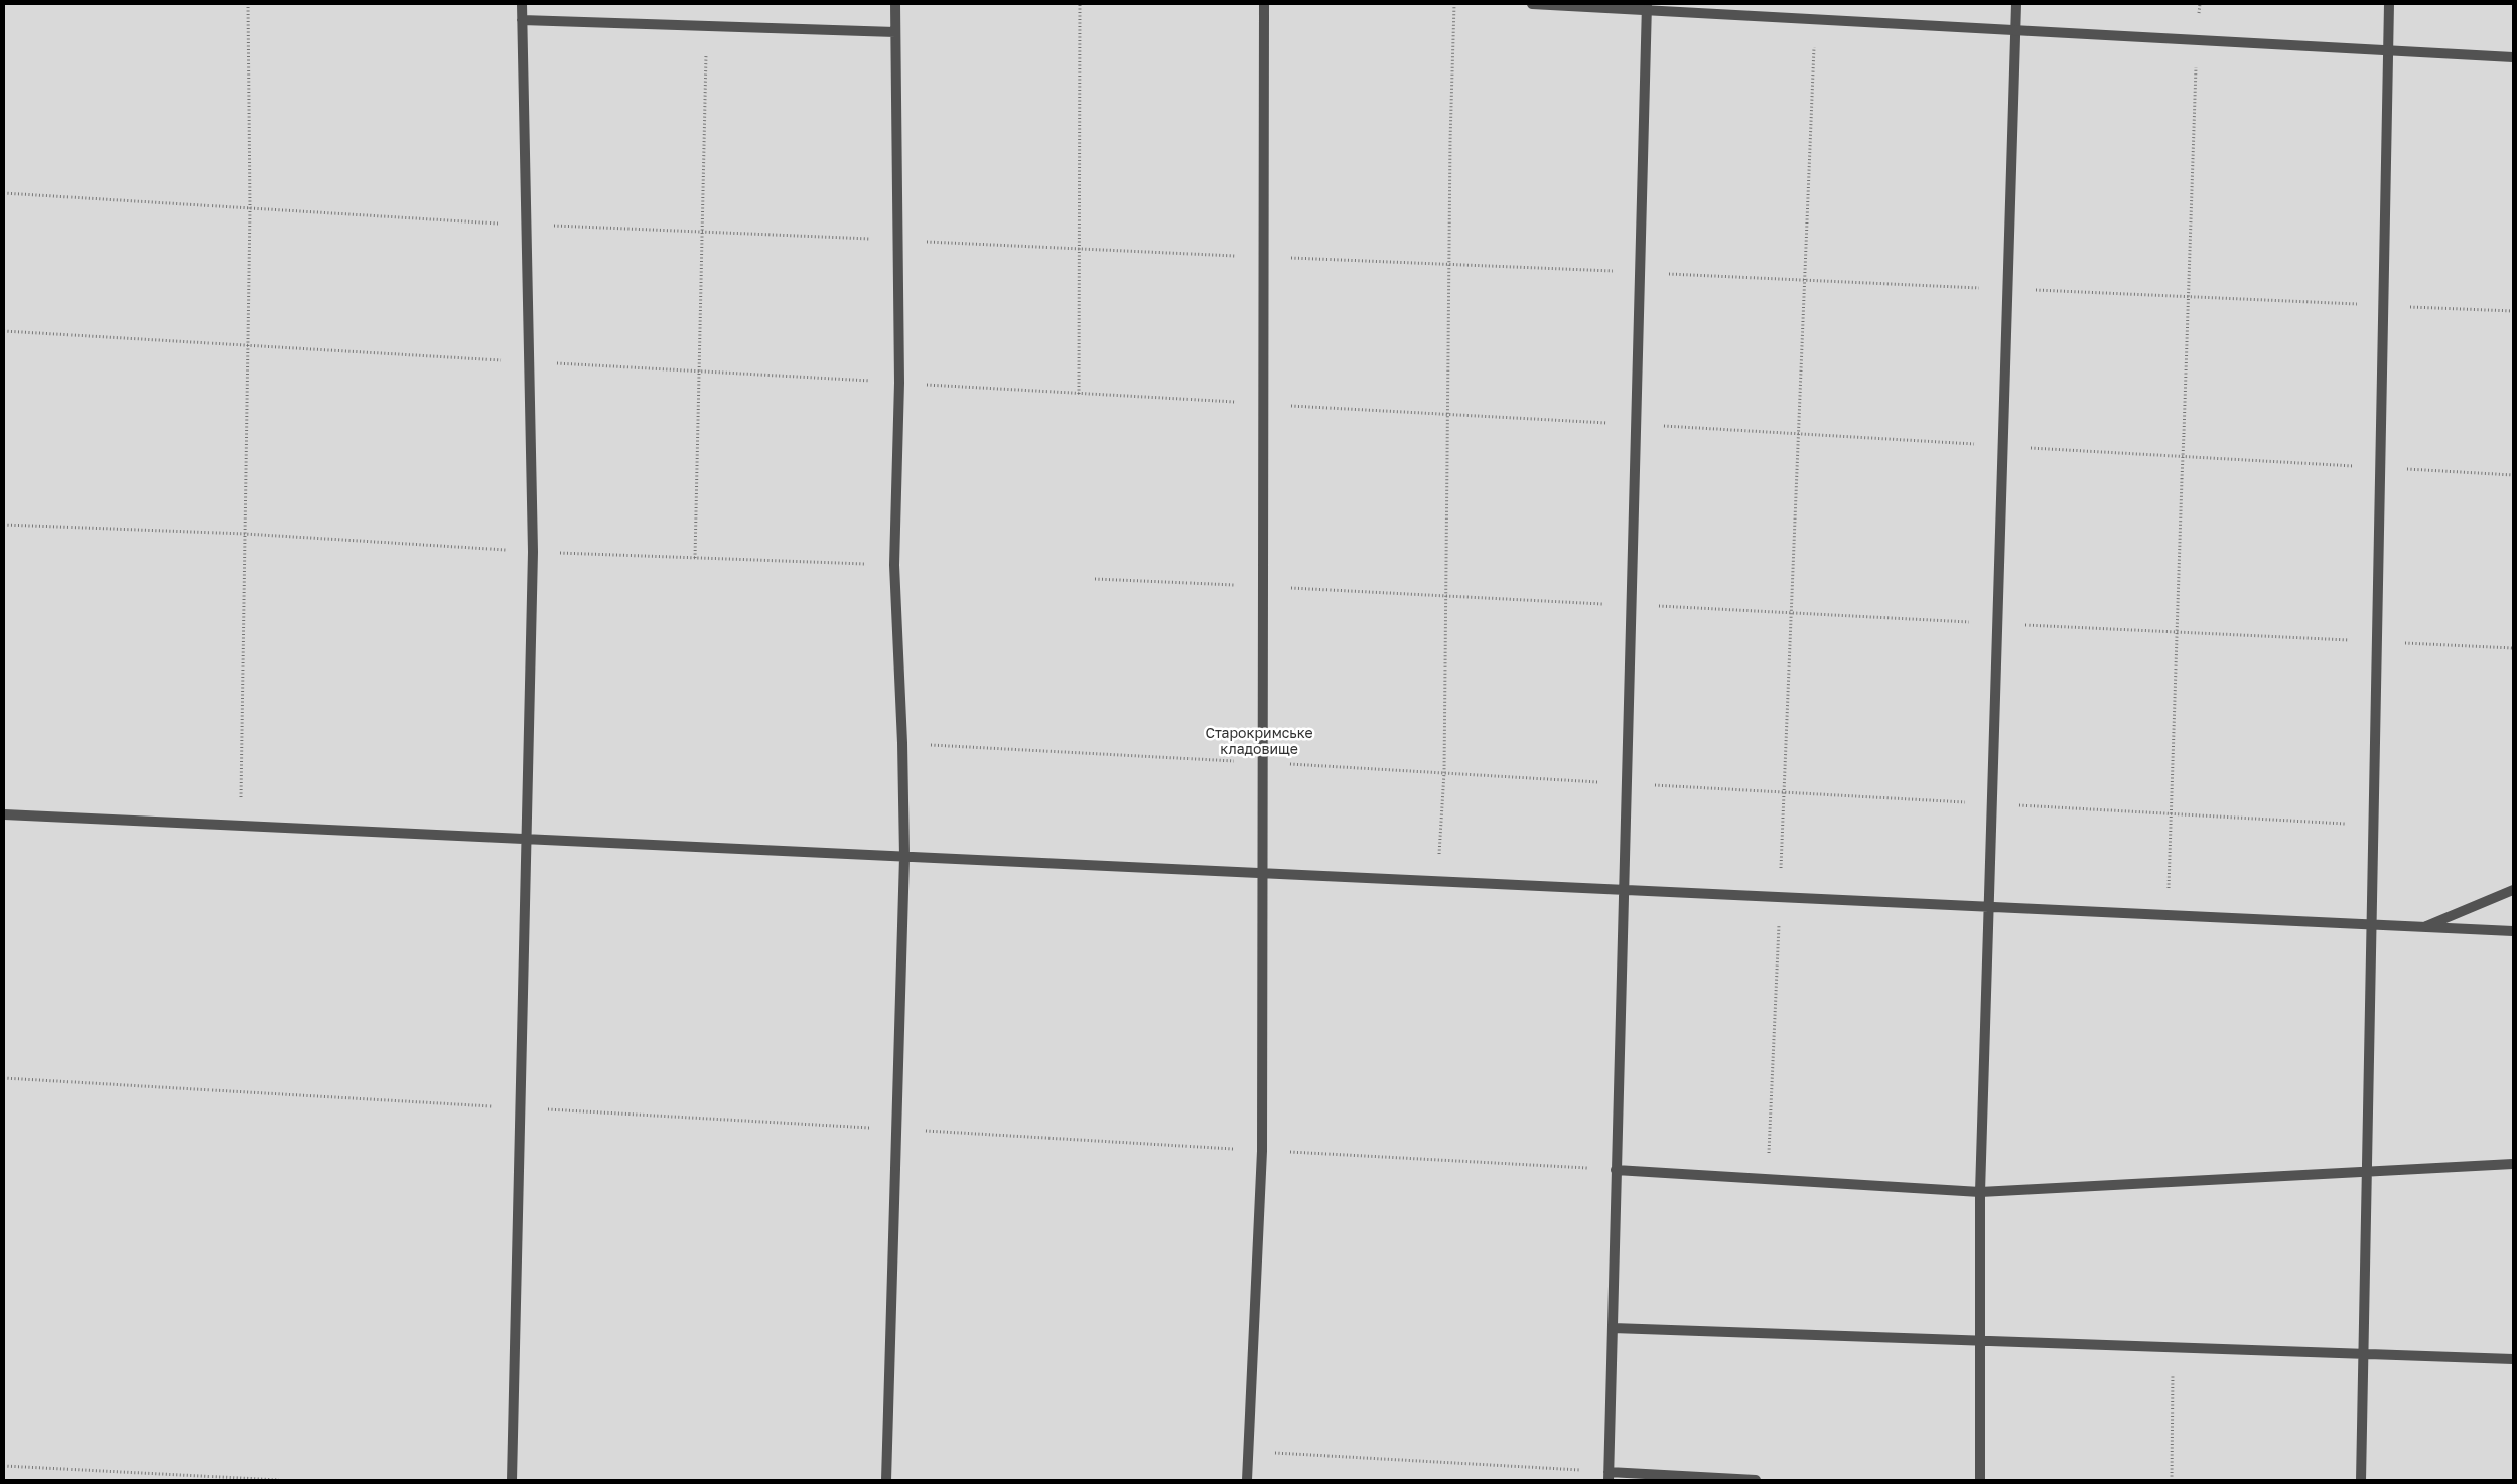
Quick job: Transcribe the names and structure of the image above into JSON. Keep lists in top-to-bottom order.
{
  "parks": ["Старокримське кладовище"]
}
